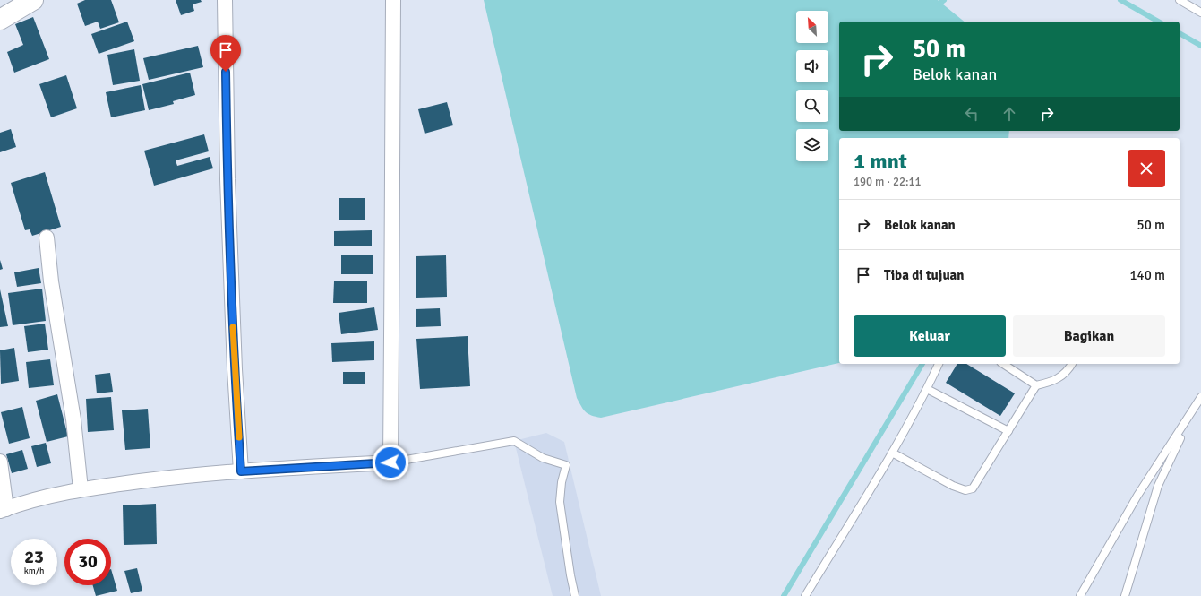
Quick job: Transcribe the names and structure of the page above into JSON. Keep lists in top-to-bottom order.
{
  "north": "top left",
  "page": {
    "turn": ["50 m", "Belok kanan"],
    "heading": ["1 mnt", "190 m · 22:11"],
    "list": [
      {
        "name": "Belok kanan",
        "value": "50 m"
      },
      {
        "name": "Tiba di tujuan",
        "value": "140 m"
      }
    ],
    "buttons": ["Keluar", "Bagikan"],
    "speed": "23 km/h",
    "limit": "30"
  }
}
